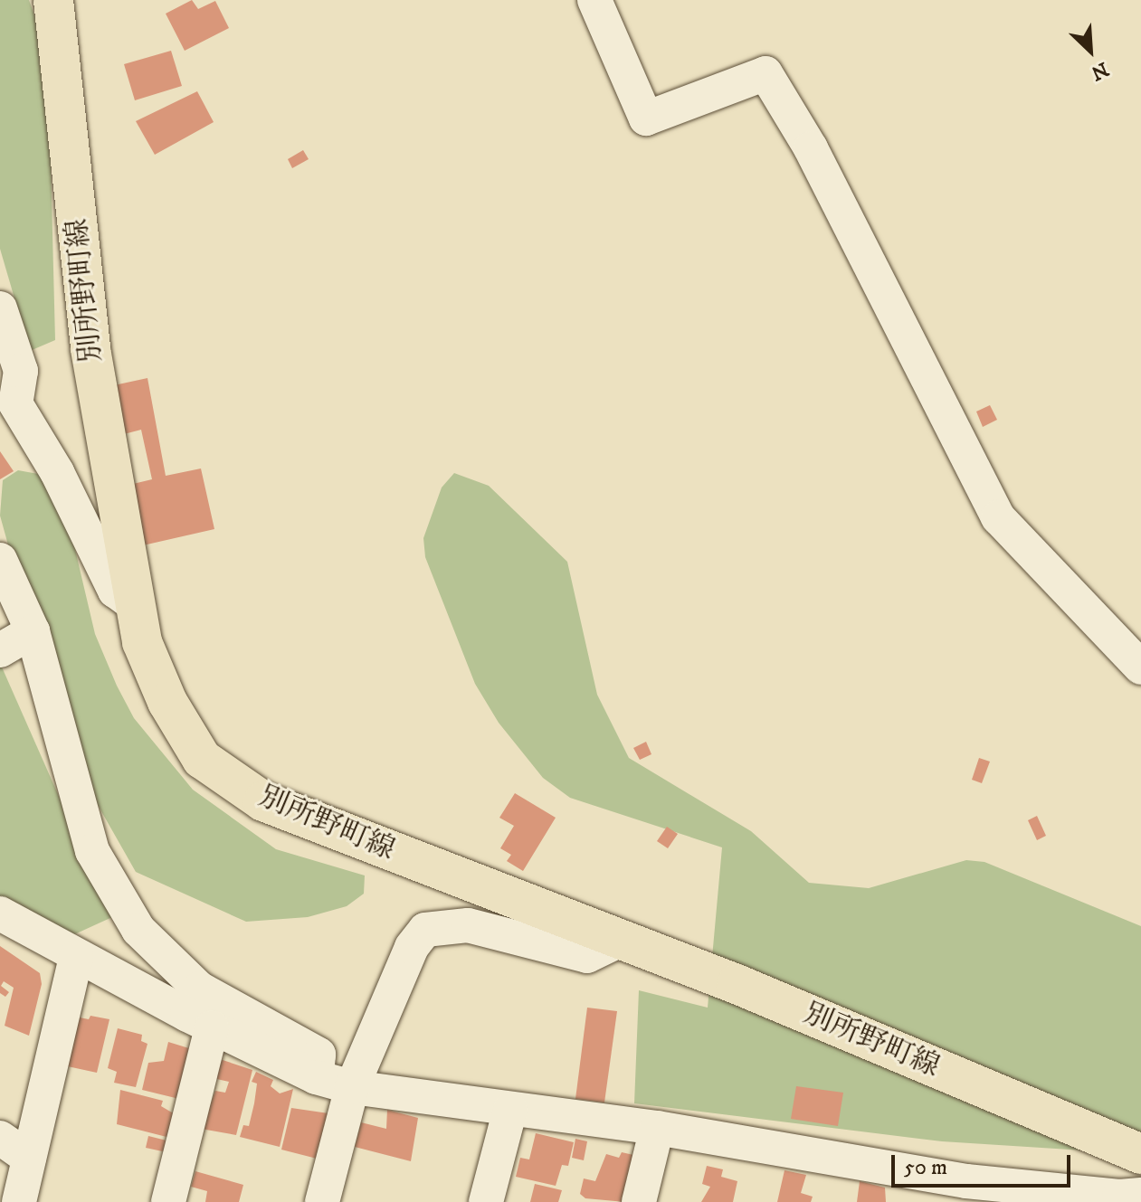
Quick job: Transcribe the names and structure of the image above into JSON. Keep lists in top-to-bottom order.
{
  "streets": {
    "main road": ["別所野町線"]
  },
  "scale_bar": "50 m",
  "north": "bottom right"
}
